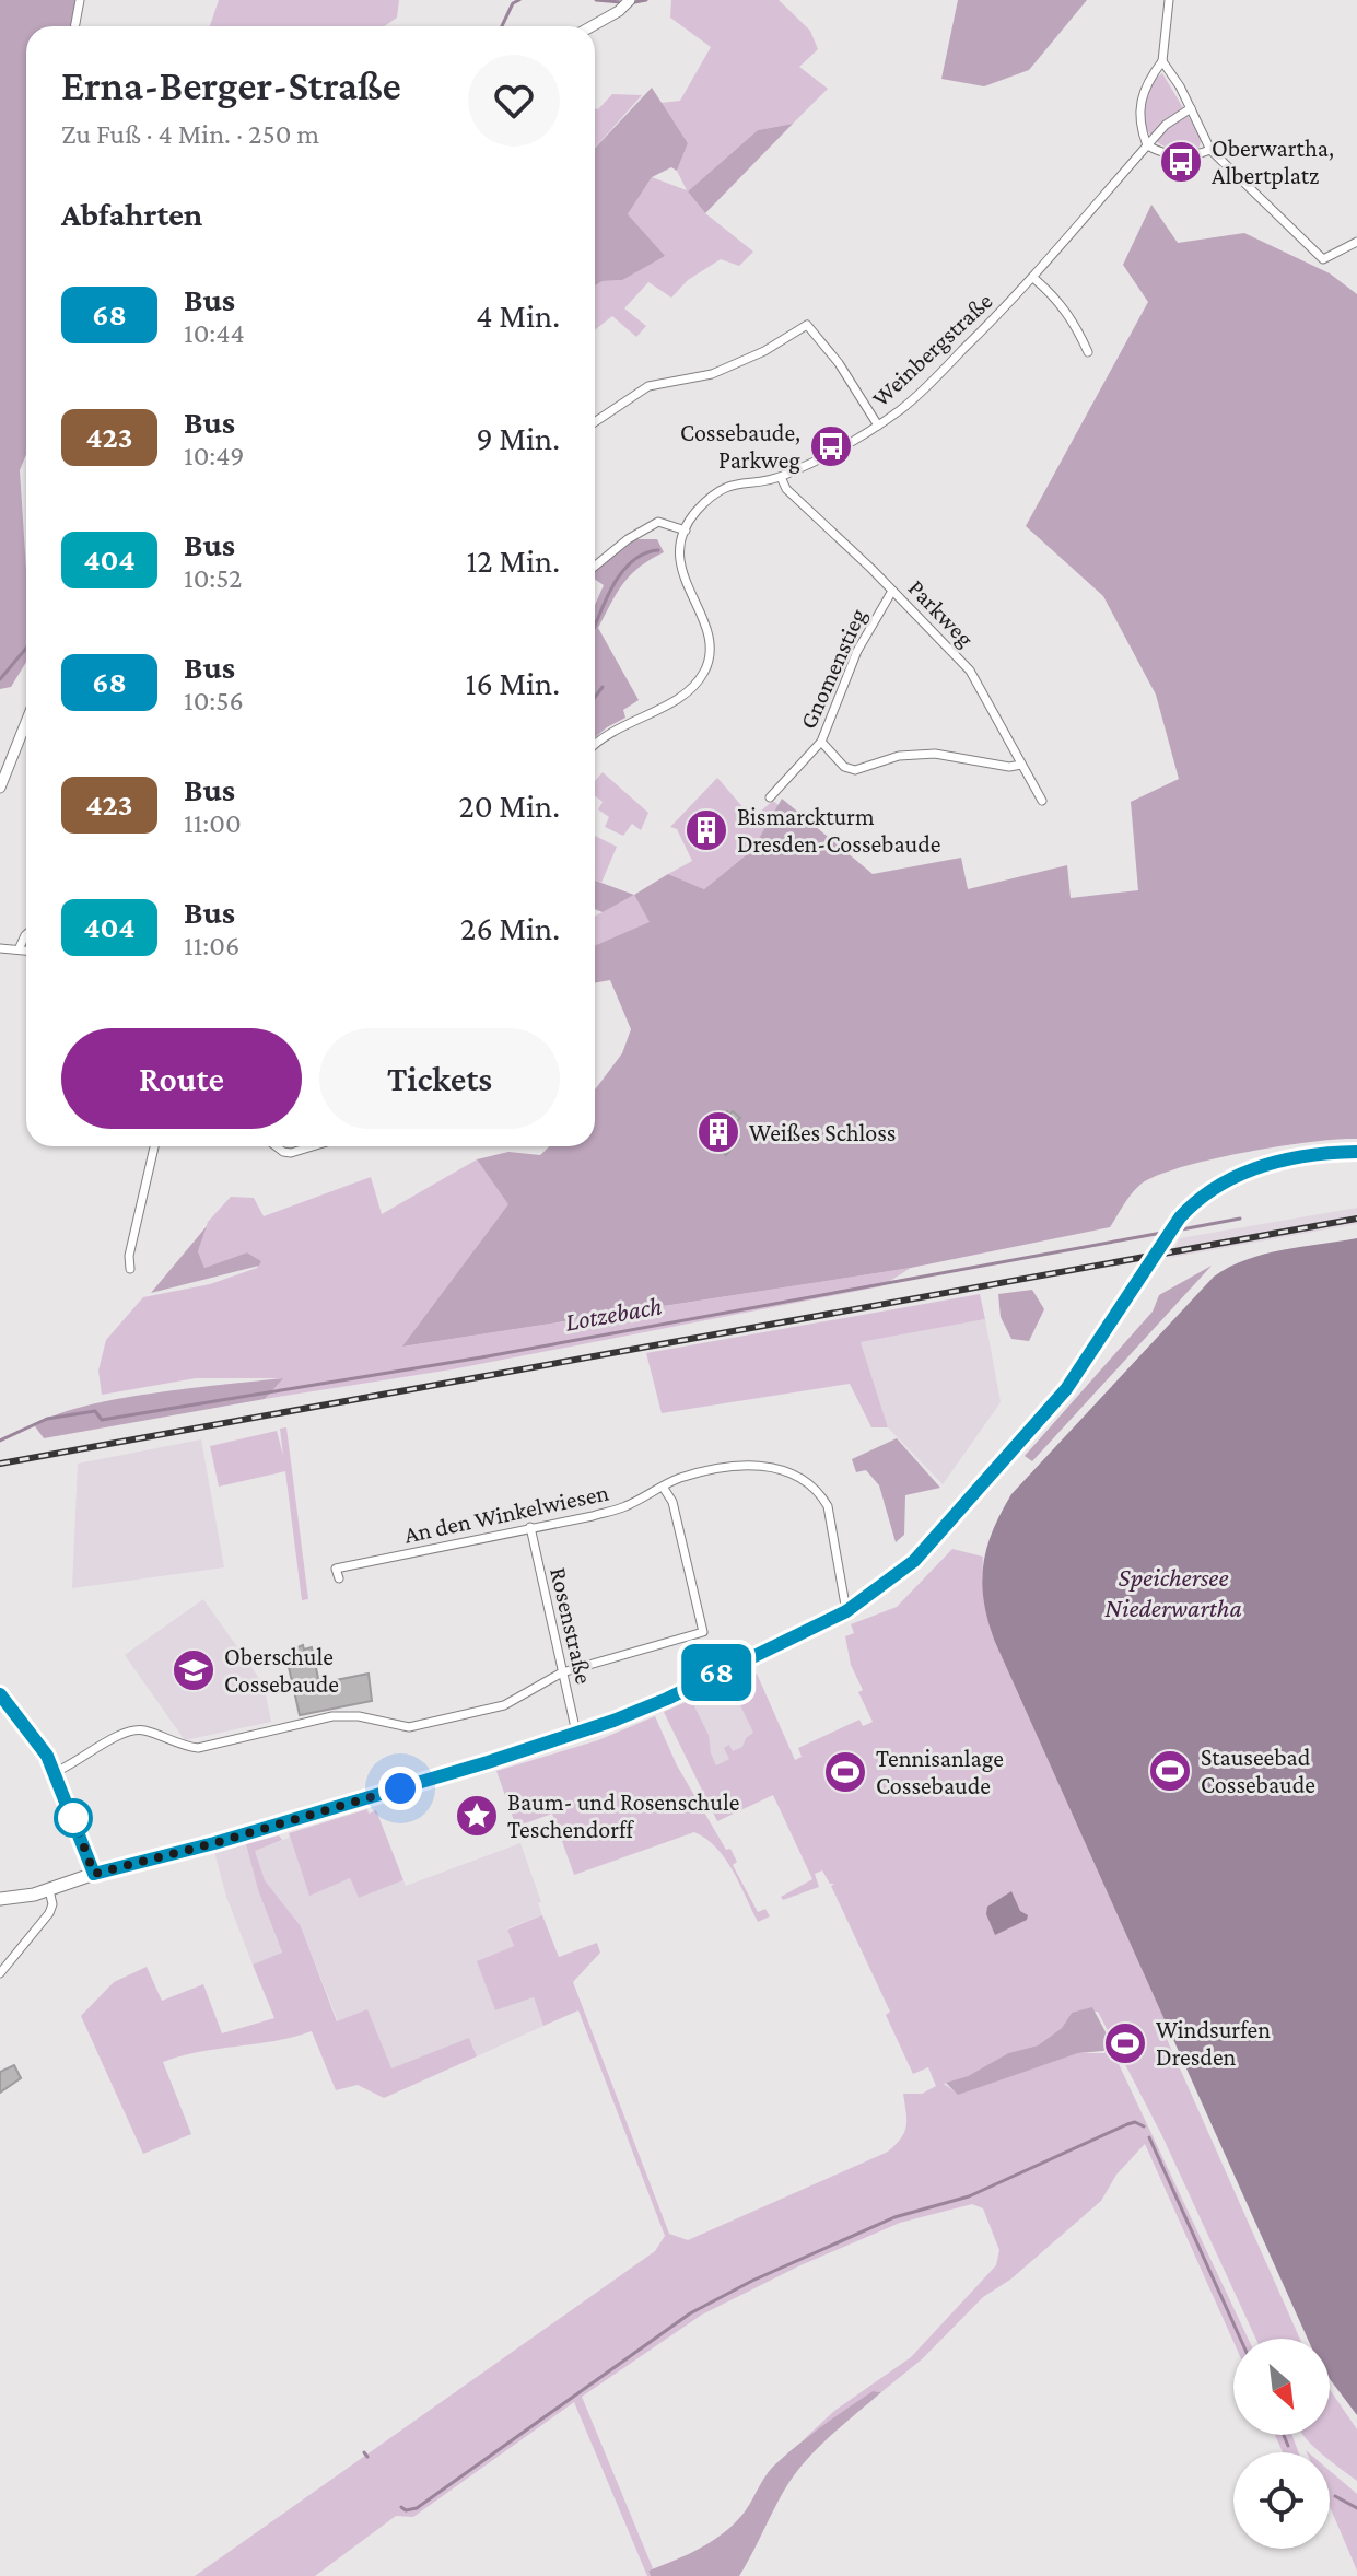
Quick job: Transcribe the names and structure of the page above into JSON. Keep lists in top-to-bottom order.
{
  "streets": {
    "street": [
      "Weinbergstraße",
      "Parkweg",
      "Gnomenstieg",
      "An den Winkelwiesen",
      "Rosenstraße"
    ]
  },
  "crossings": [
    ["Weinbergstraße", "Parkweg"],
    ["Parkweg", "Gnomenstieg"],
    ["An den Winkelwiesen", "Rosenstraße"]
  ],
  "water": ["Lotzebach", "Speichersee Niederwartha"],
  "places": {
    "bus stop": ["Oberwartha, Albertplatz", "Cossebaude, Parkweg"],
    "building": ["Bismarckturm Dresden-Cossebaude", "Weißes Schloss"],
    "school or university": ["Oberschule Cossebaude"],
    "sports": ["Stauseebad Cossebaude", "Tennisanlage Cossebaude", "Windsurfen Dresden"],
    "place": ["Baum- und Rosenschule Teschendorff"]
  },
  "lines": ["bus line 68"],
  "north": "bottom right",
  "page": {
    "on_map": "68",
    "heading": [
      ["Erna-Berger-Straße", "Zu Fuß · 4 Min. · 250 m"],
      "Abfahrten"
    ],
    "list": [
      {
        "mark": "68",
        "name": "Bus",
        "note": "10:44",
        "value": "4 Min."
      },
      {
        "mark": "423",
        "name": "Bus",
        "note": "10:49",
        "value": "9 Min."
      },
      {
        "mark": "404",
        "name": "Bus",
        "note": "10:52",
        "value": "12 Min."
      },
      {
        "mark": "68",
        "name": "Bus",
        "note": "10:56",
        "value": "16 Min."
      },
      {
        "mark": "423",
        "name": "Bus",
        "note": "11:00",
        "value": "20 Min."
      },
      {
        "mark": "404",
        "name": "Bus",
        "note": "11:06",
        "value": "26 Min."
      }
    ],
    "buttons": ["Route", "Tickets"]
  }
}
